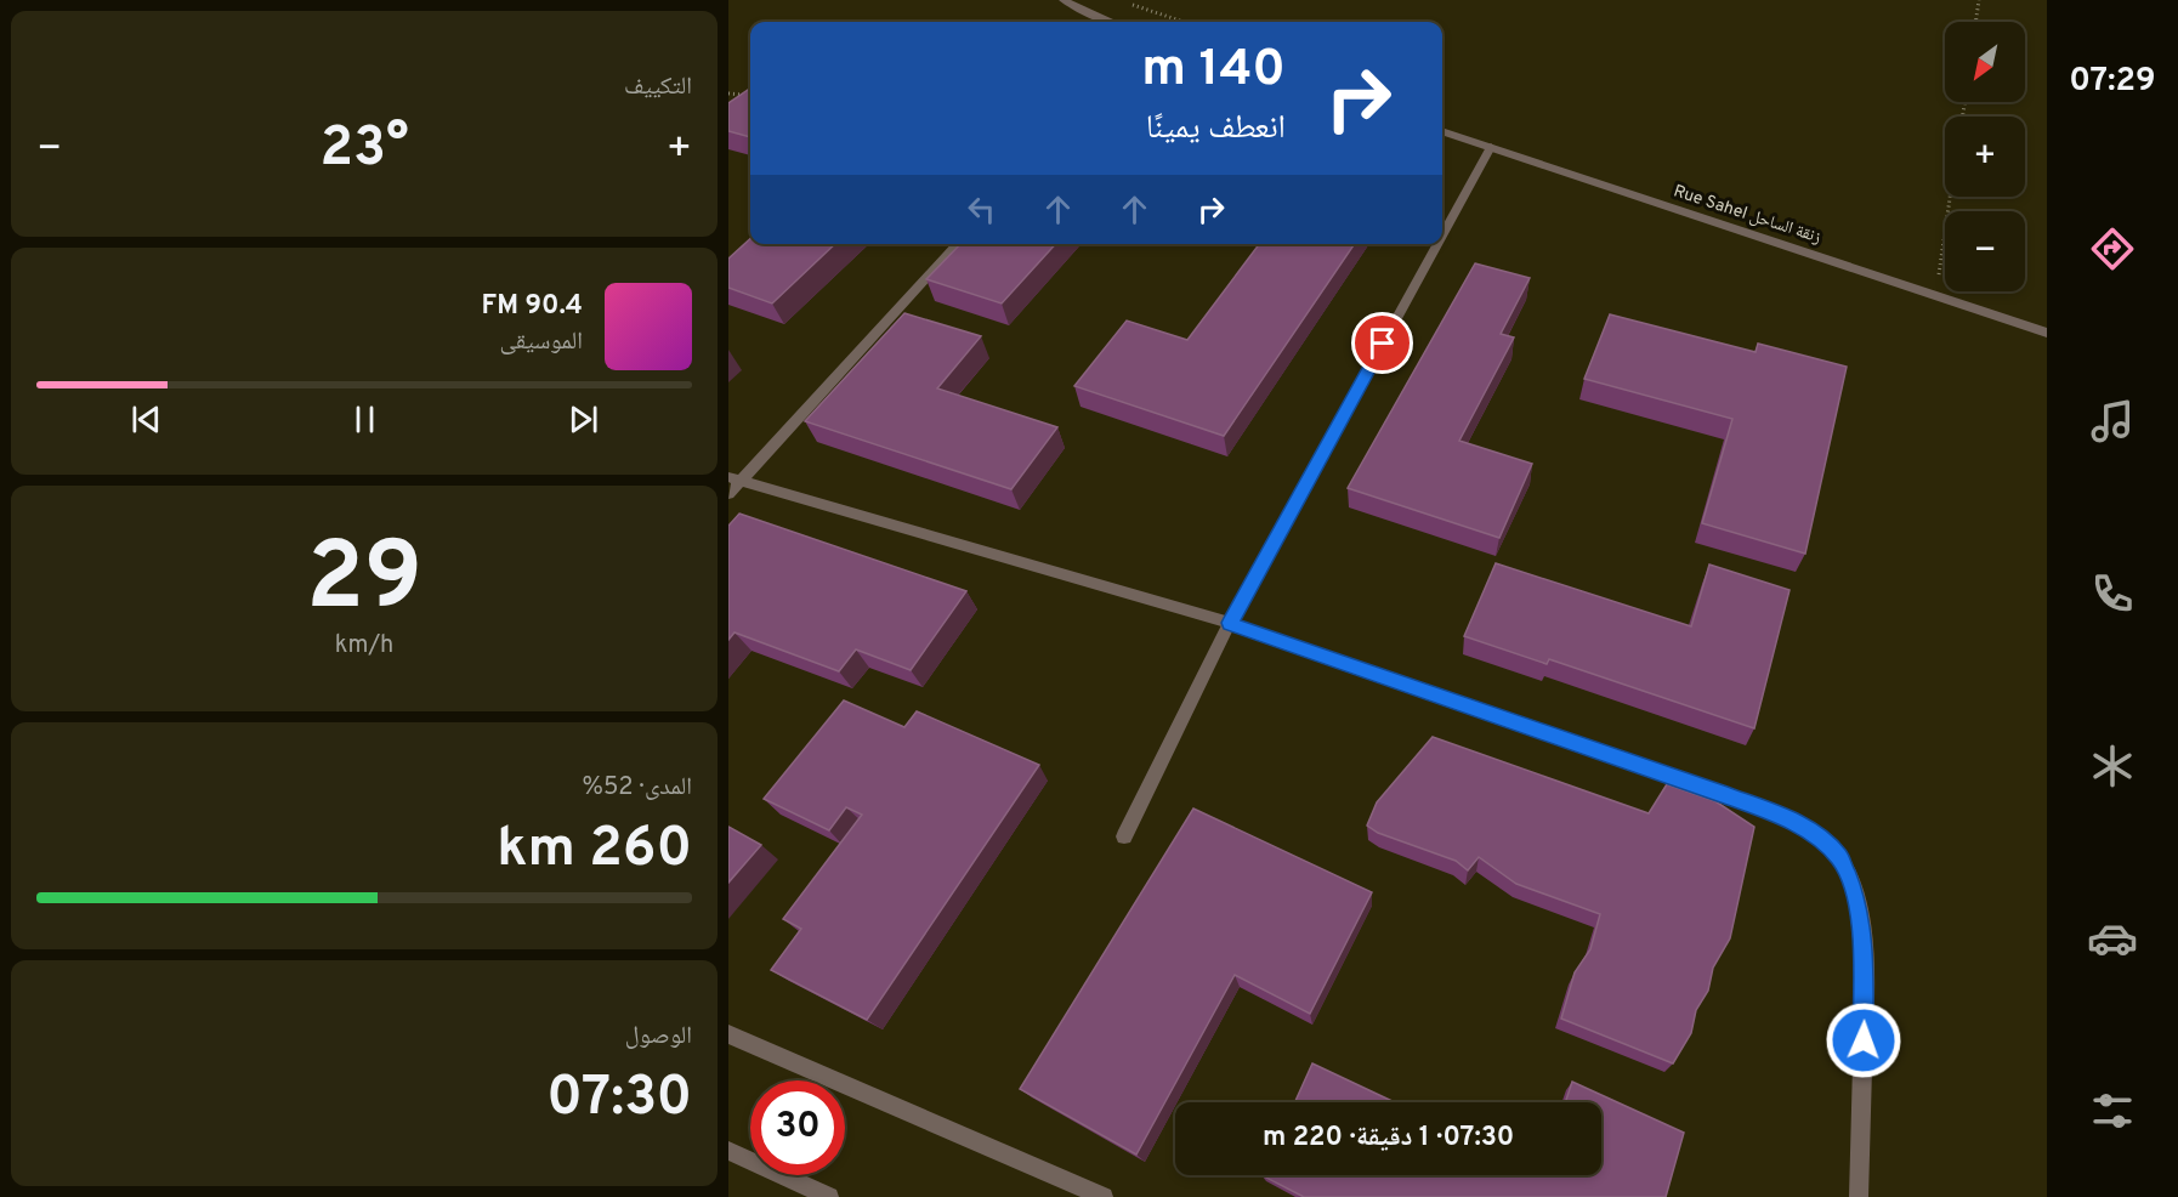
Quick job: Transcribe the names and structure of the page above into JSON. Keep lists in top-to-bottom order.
{
  "streets": {
    "street": ["Rue Sahel زنقة الساحل"]
  },
  "north": "bottom left",
  "page": {
    "tabs": "07:29",
    "tile": [
      "التكييف",
      ["29", "km/h"],
      ["المدى · 52%", "260 km"],
      ["الوصول", "07:30"]
    ],
    "map_buttons": ["+", "−"],
    "turn": ["140 m", "انعطف يمينًا"],
    "heat": ["−", "23°", "+"],
    "song": ["90.4 FM", "الموسيقى"],
    "limit": "30",
    "trip": "07:30 · 1 دقيقة · 220 m"
  }
}
